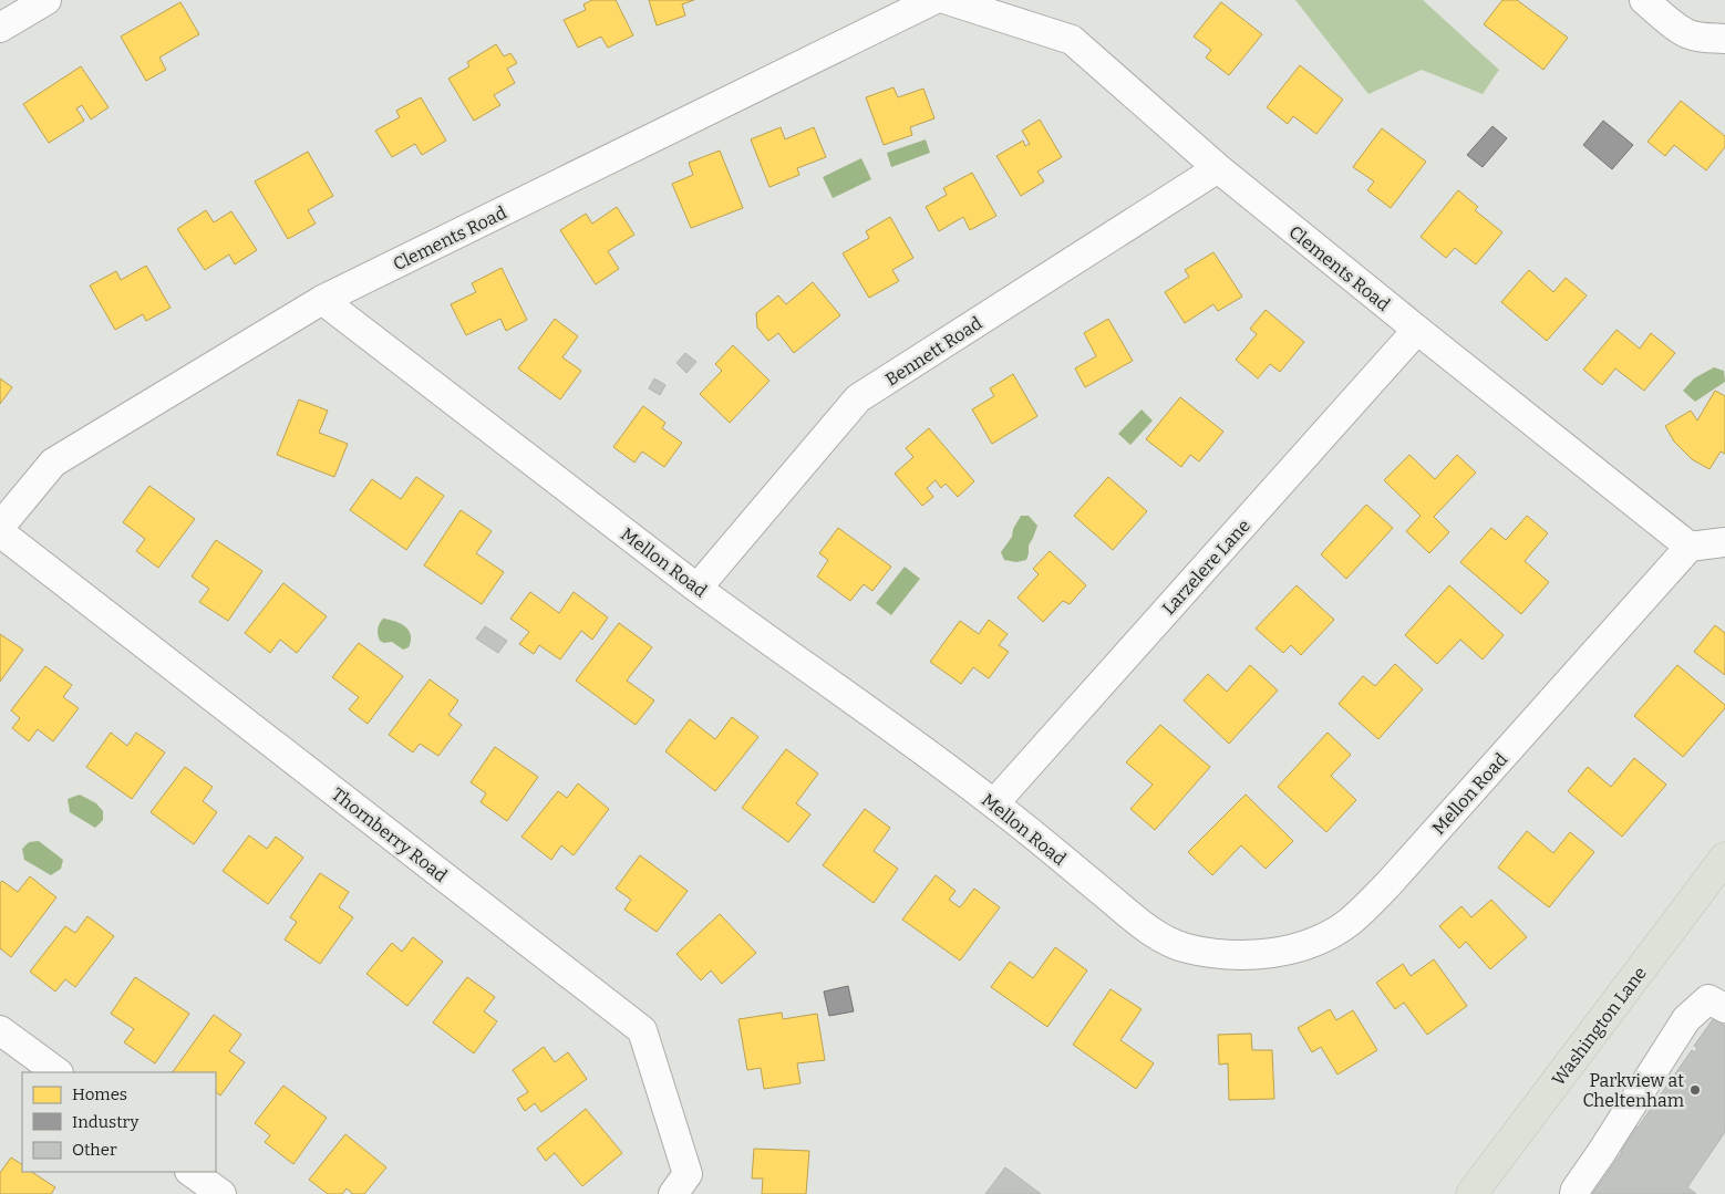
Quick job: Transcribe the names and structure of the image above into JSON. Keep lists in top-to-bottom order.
{
  "streets": {
    "main road": ["Washington Lane"],
    "street": [
      "Clements Road",
      "Bennett Road",
      "Mellon Road",
      "Larzelere Lane",
      "Thornberry Road"
    ]
  },
  "crossings": [
    ["Clements Road", "Bennett Road"],
    ["Clements Road", "Mellon Road"],
    ["Clements Road", "Larzelere Lane"],
    ["Bennett Road", "Mellon Road"],
    ["Mellon Road", "Larzelere Lane"]
  ],
  "places": ["Parkview at Cheltenham"],
  "legend": ["Homes", "Industry", "Other"]
}
